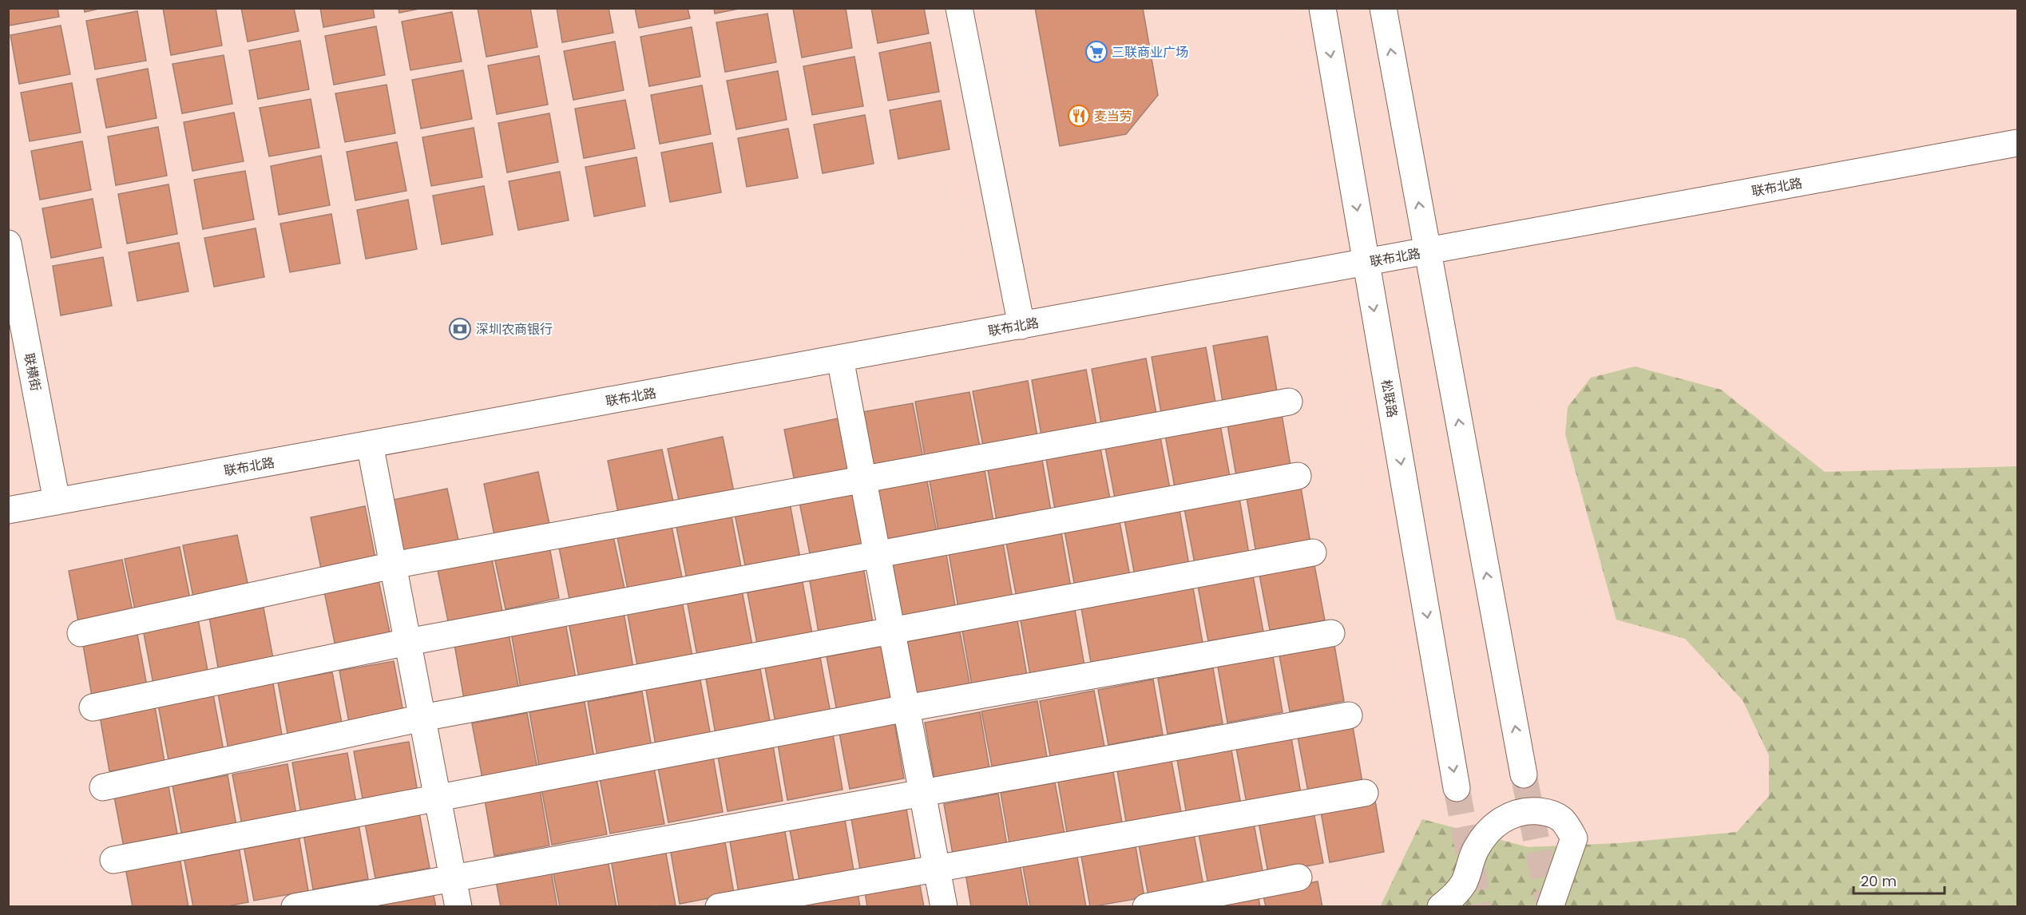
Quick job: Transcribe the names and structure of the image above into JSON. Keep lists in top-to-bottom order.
{
  "streets": {
    "street": ["联布北路", "联横街", "松联路"]
  },
  "crossings": [
    ["联布北路", "联横街"],
    ["联布北路", "松联路"]
  ],
  "places": {
    "supermarket": ["三联商业广场"],
    "restaurant": ["麦当劳"],
    "bank": ["深圳农商银行"]
  },
  "scale_bar": "20 m"
}
